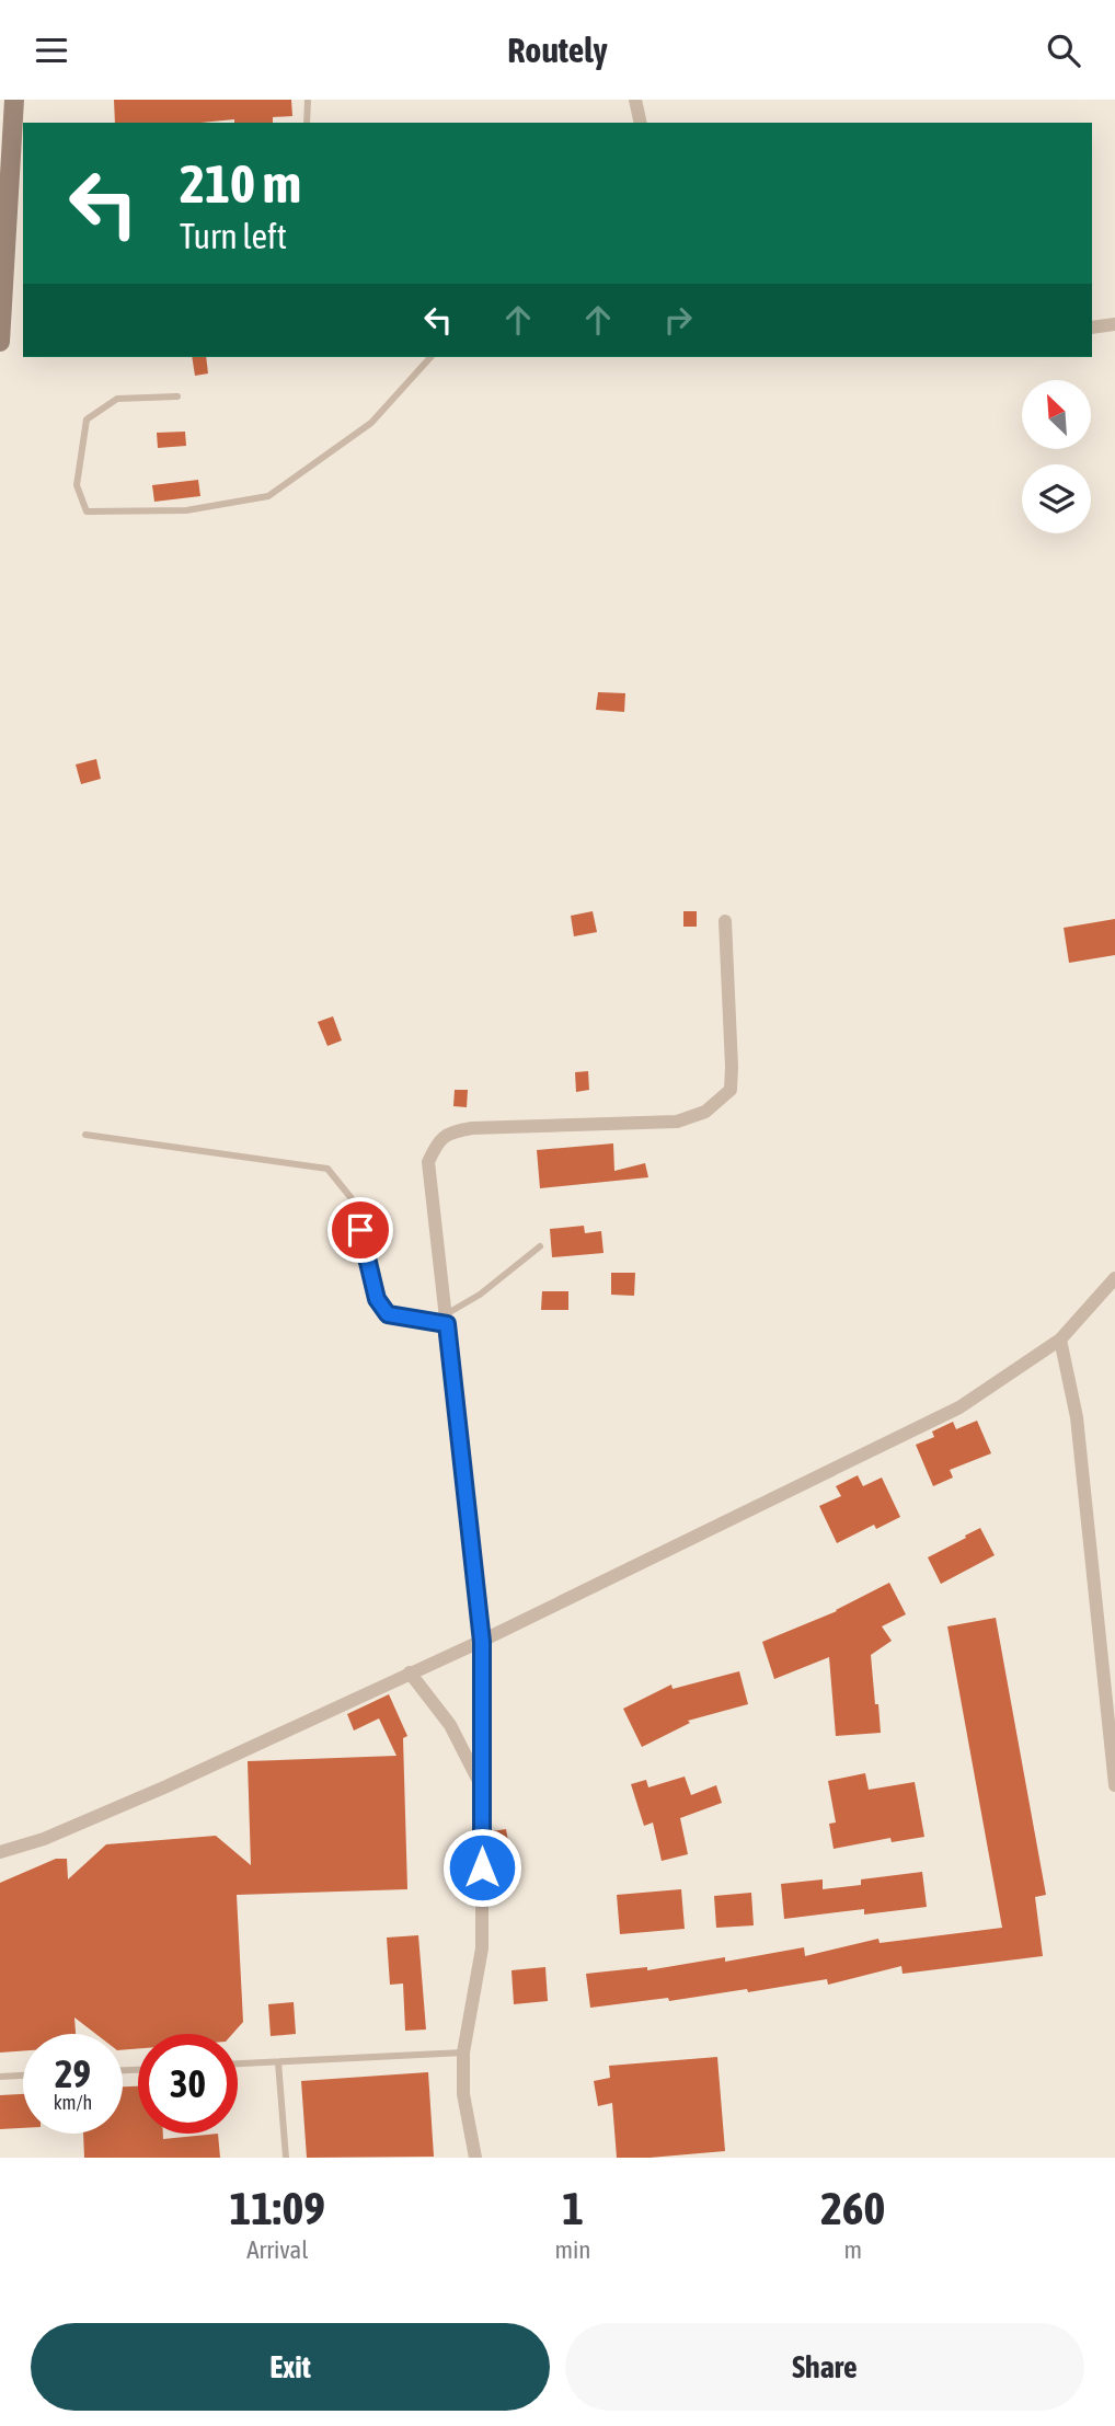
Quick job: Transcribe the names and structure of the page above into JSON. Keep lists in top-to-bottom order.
{
  "north": "top left",
  "page": {
    "header": "Routely",
    "turn": ["210 m", "Turn left"],
    "speed": "29 km/h",
    "limit": "30",
    "eta": [
      "11:09",
      "Arrival",
      "1",
      "min",
      "260",
      "m"
    ],
    "buttons": ["Exit", "Share"]
  }
}
